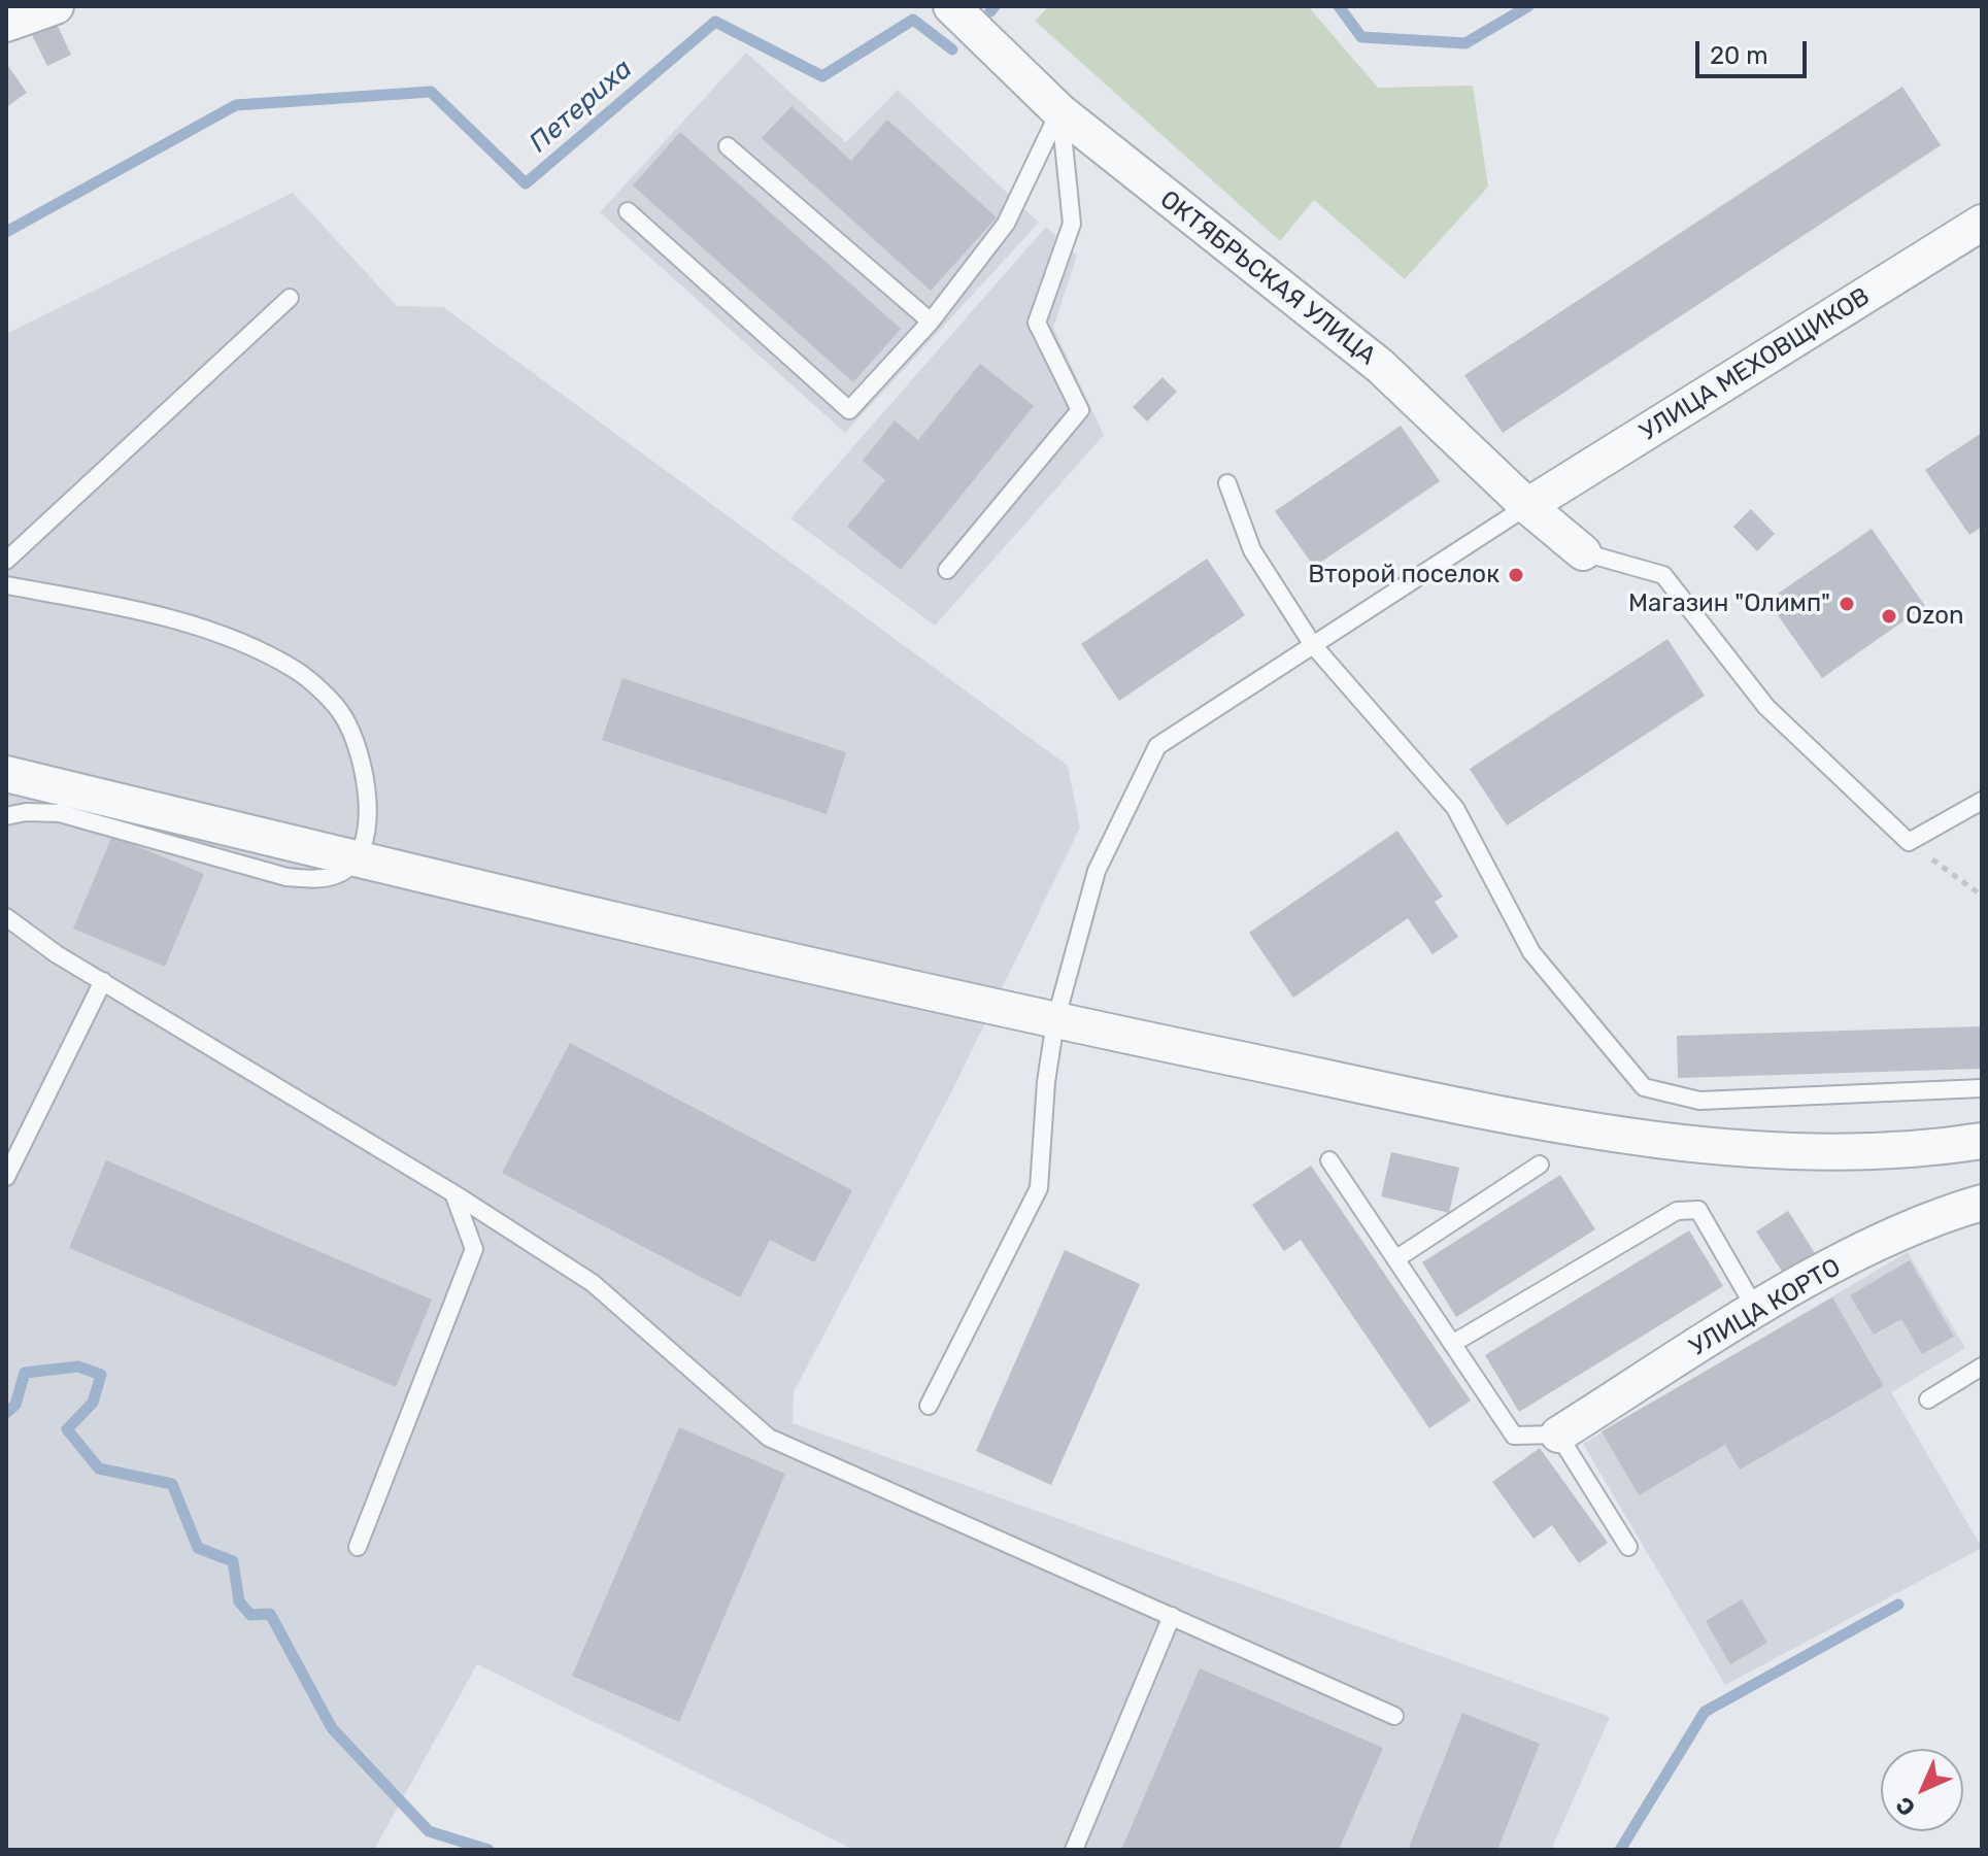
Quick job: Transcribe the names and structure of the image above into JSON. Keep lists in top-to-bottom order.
{
  "streets": {
    "street": ["ОКТЯБРЬСКАЯ УЛИЦА", "УЛИЦА МЕХОВЩИКОВ", "УЛИЦА КОРТО"]
  },
  "crossings": [
    ["ОКТЯБРЬСКАЯ УЛИЦА", "УЛИЦА МЕХОВЩИКОВ"]
  ],
  "water": ["Петериха"],
  "places": ["Второй поселок", "Магазин \"Олимп\"", "Ozon"],
  "scale_bar": "20 m",
  "north": "bottom left"
}
